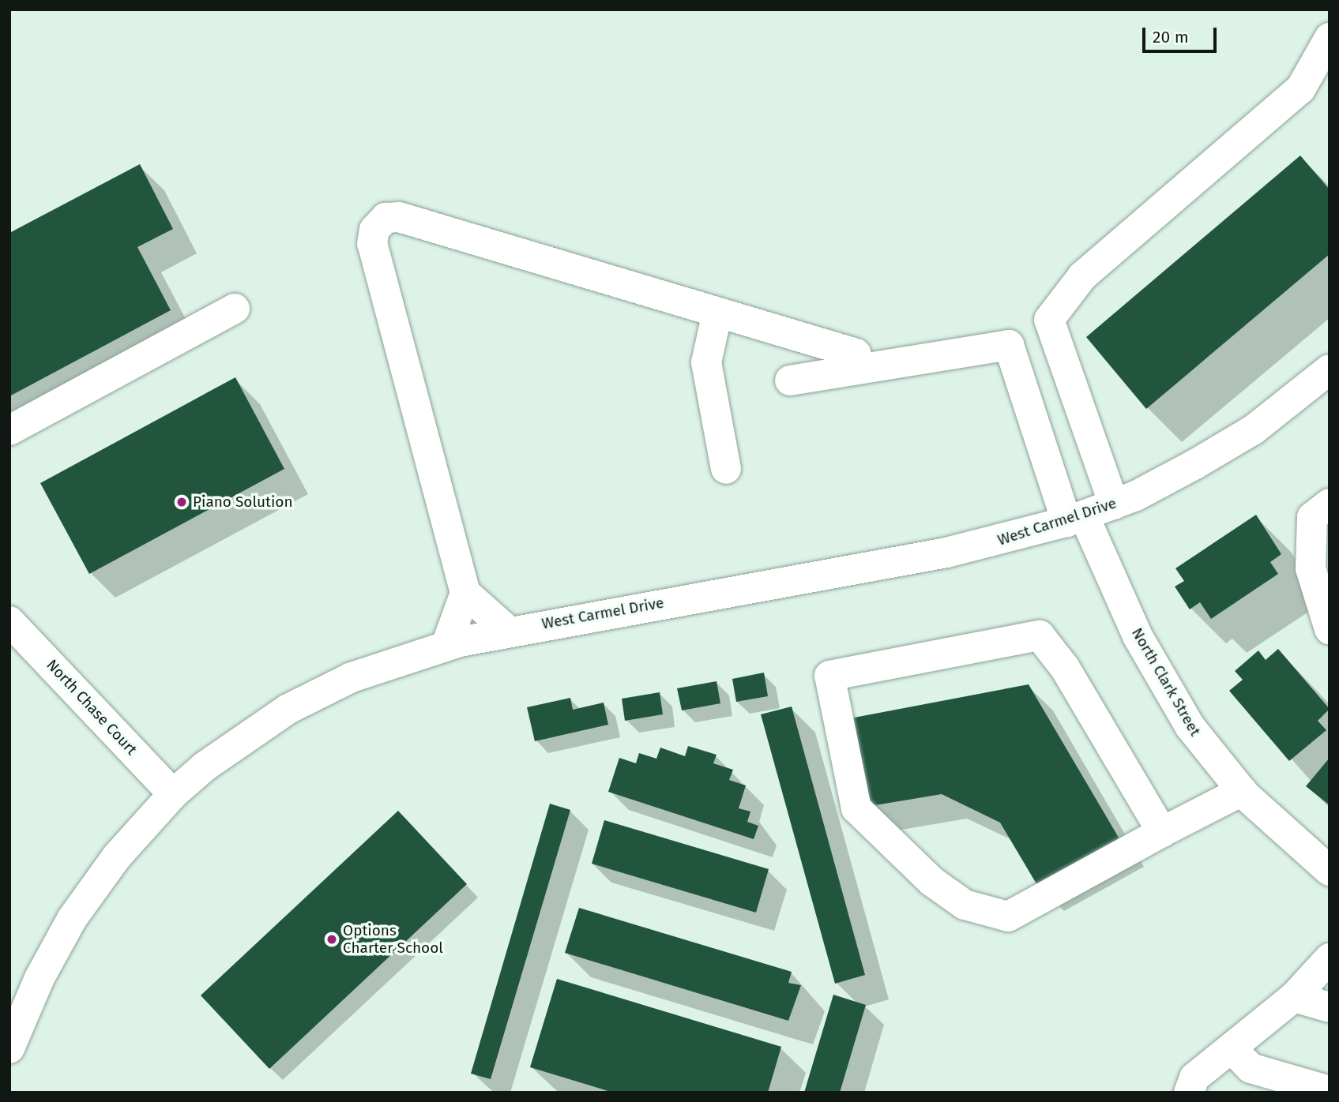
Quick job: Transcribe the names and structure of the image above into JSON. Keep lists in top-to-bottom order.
{
  "streets": {
    "street": ["West Carmel Drive", "North Clark Street", "North Chase Court"]
  },
  "crossings": [
    ["West Carmel Drive", "North Clark Street"],
    ["West Carmel Drive", "North Chase Court"]
  ],
  "places": ["Piano Solution", "Options Charter School"],
  "scale_bar": "20 m"
}
